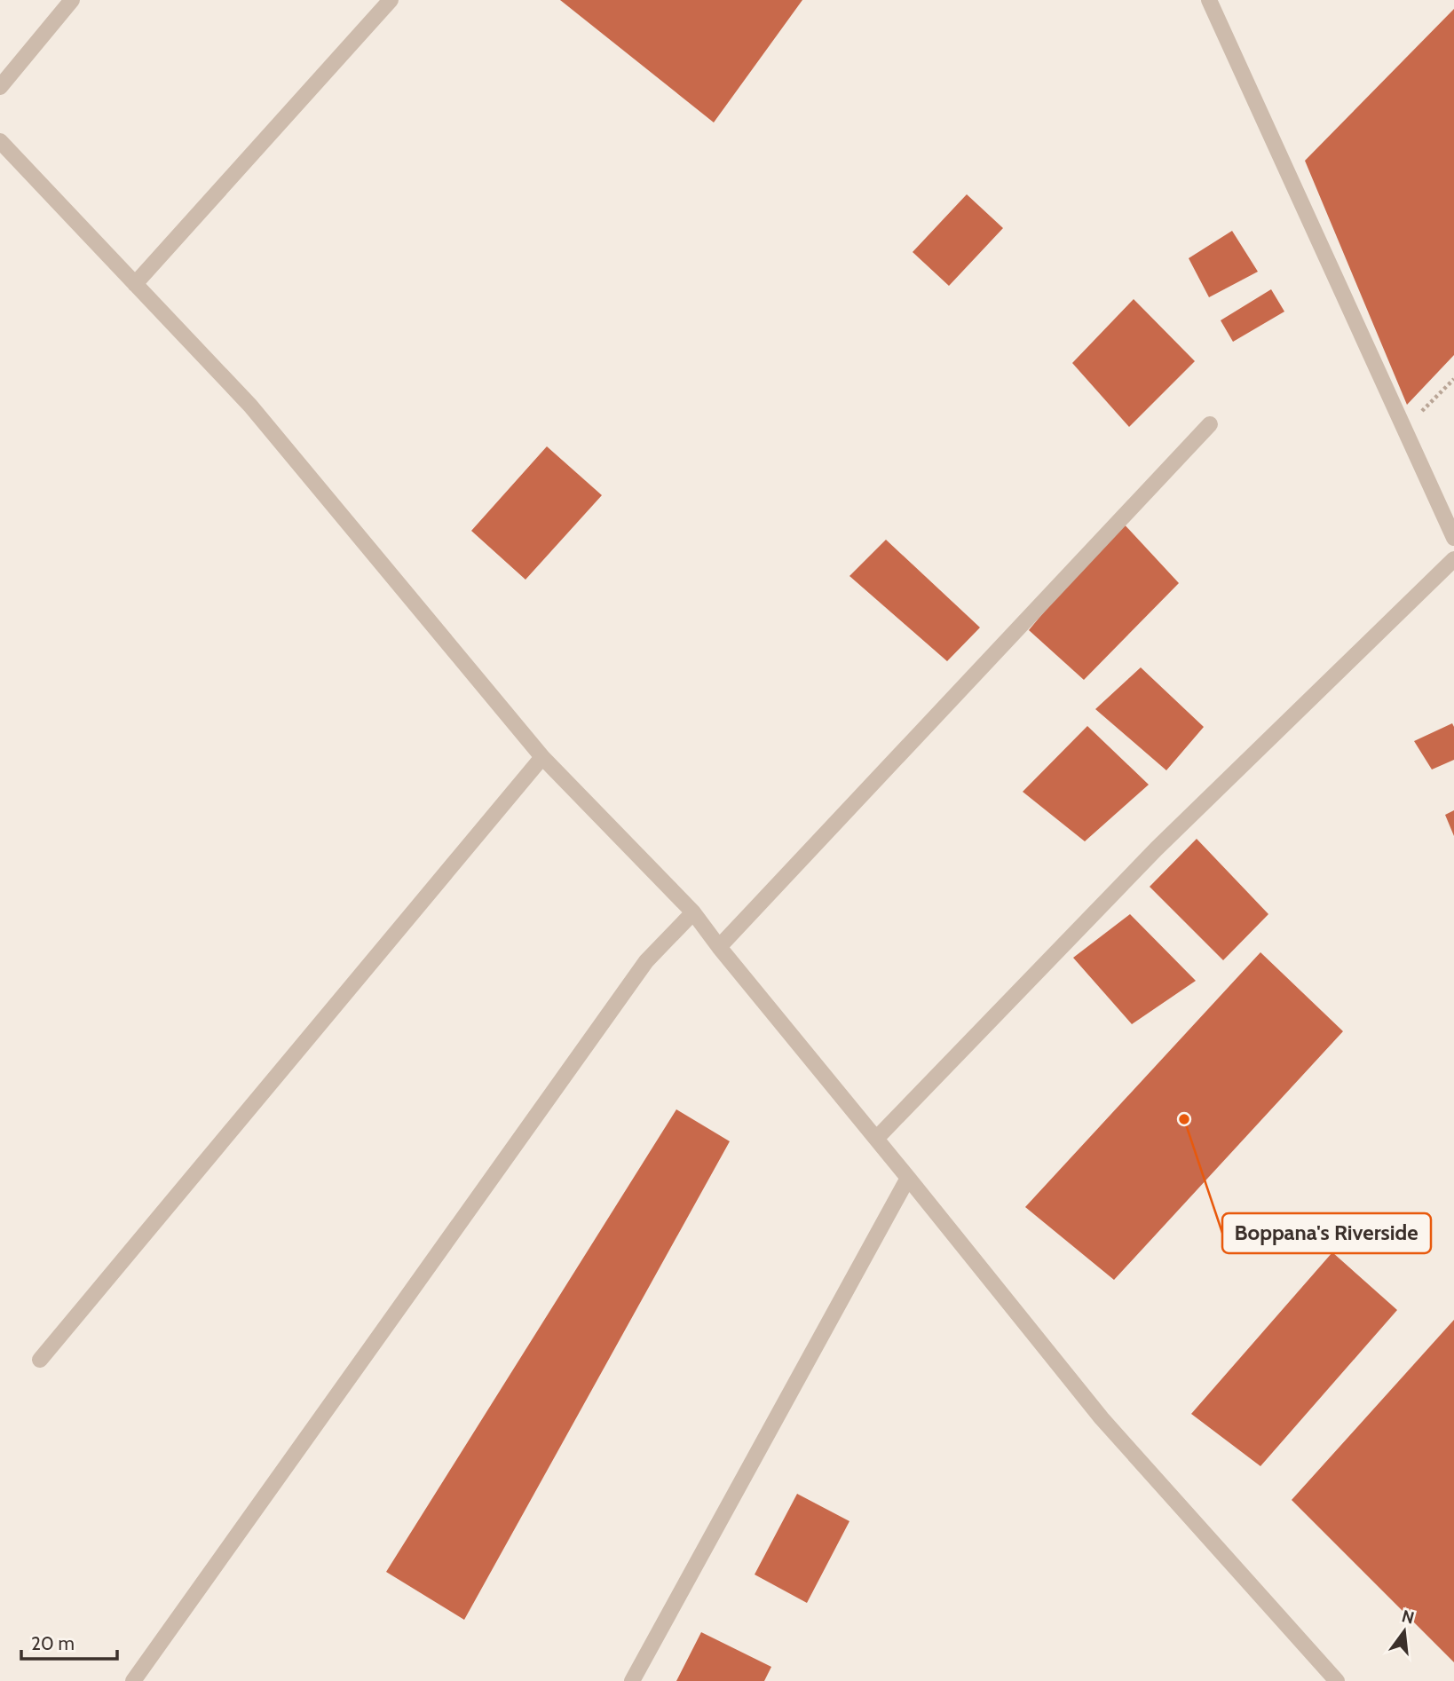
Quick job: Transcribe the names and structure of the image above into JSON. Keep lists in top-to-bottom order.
{
  "places": ["Boppana's Riverside"],
  "scale_bar": "20 m",
  "north": "top"
}
